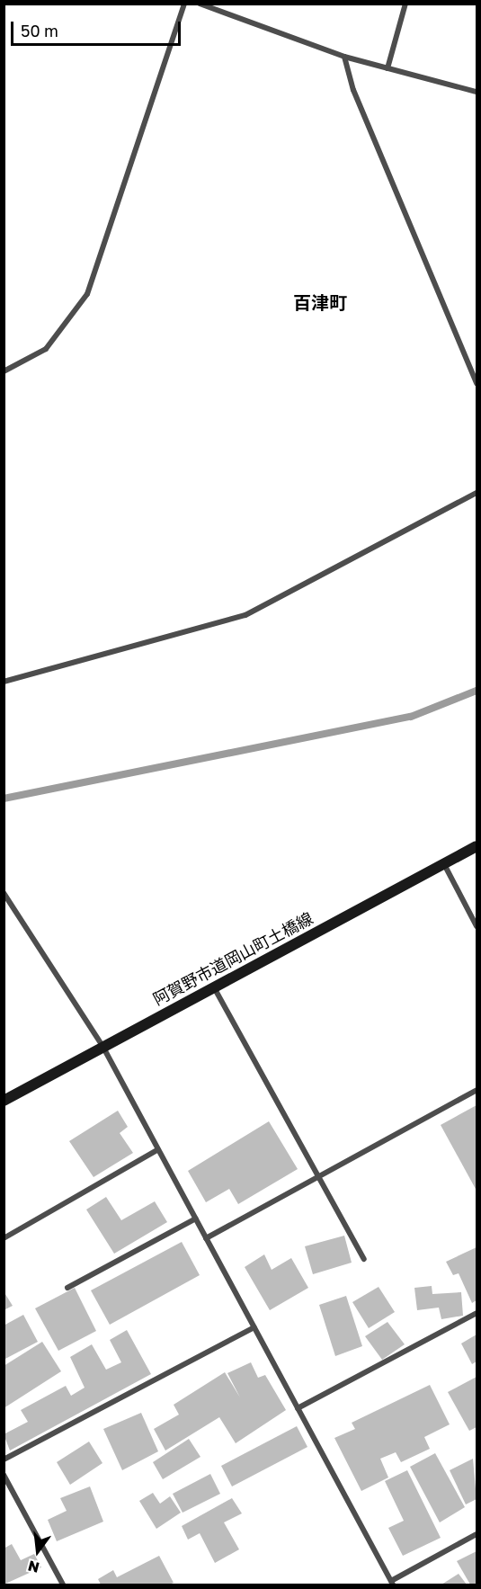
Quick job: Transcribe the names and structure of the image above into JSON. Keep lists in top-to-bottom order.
{
  "streets": {
    "street": ["阿賀野市道岡山町土橋線"]
  },
  "districts": ["百津町"],
  "scale_bar": "50 m",
  "north": "bottom"
}
